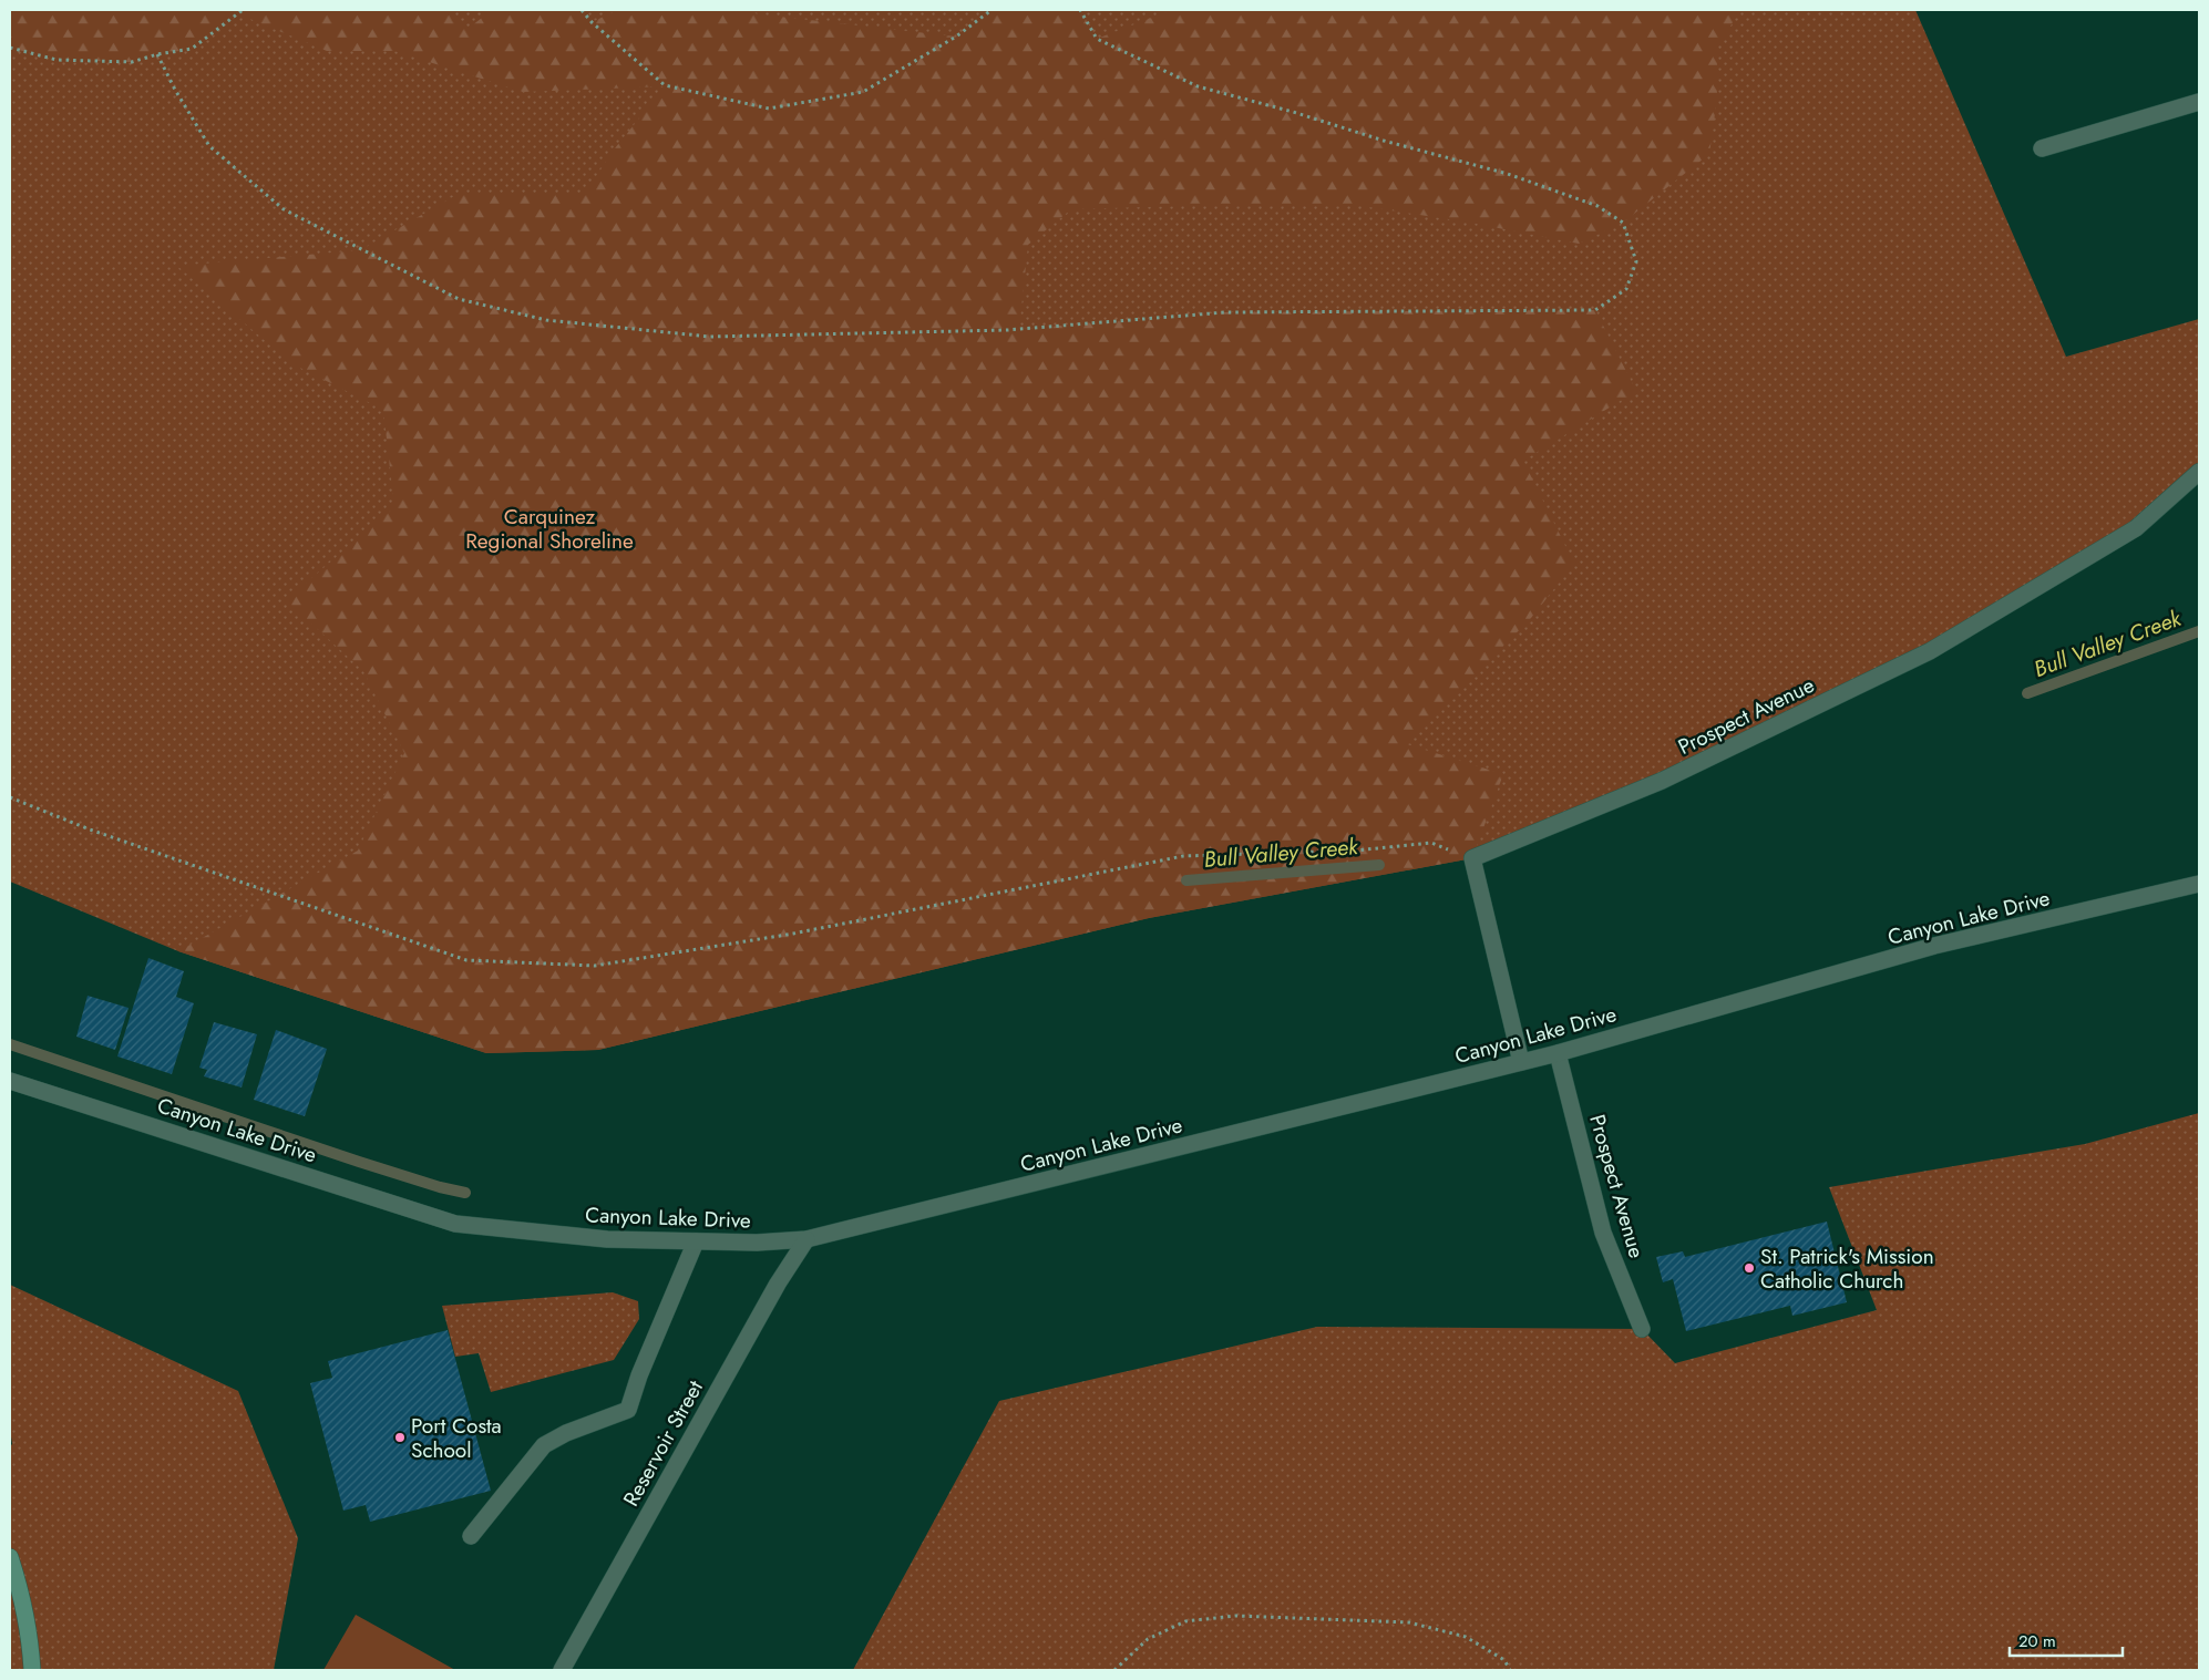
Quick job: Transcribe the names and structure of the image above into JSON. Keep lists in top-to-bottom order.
{
  "streets": {
    "street": ["Prospect Avenue", "Canyon Lake Drive", "Reservoir Street"]
  },
  "crossings": [
    ["Prospect Avenue", "Canyon Lake Drive"],
    ["Canyon Lake Drive", "Reservoir Street"]
  ],
  "water": ["Bull Valley Creek"],
  "parks": ["Carquinez Regional Shoreline"],
  "places": ["St. Patrick's Mission Catholic Church", "Port Costa School"],
  "scale_bar": "20 m"
}
